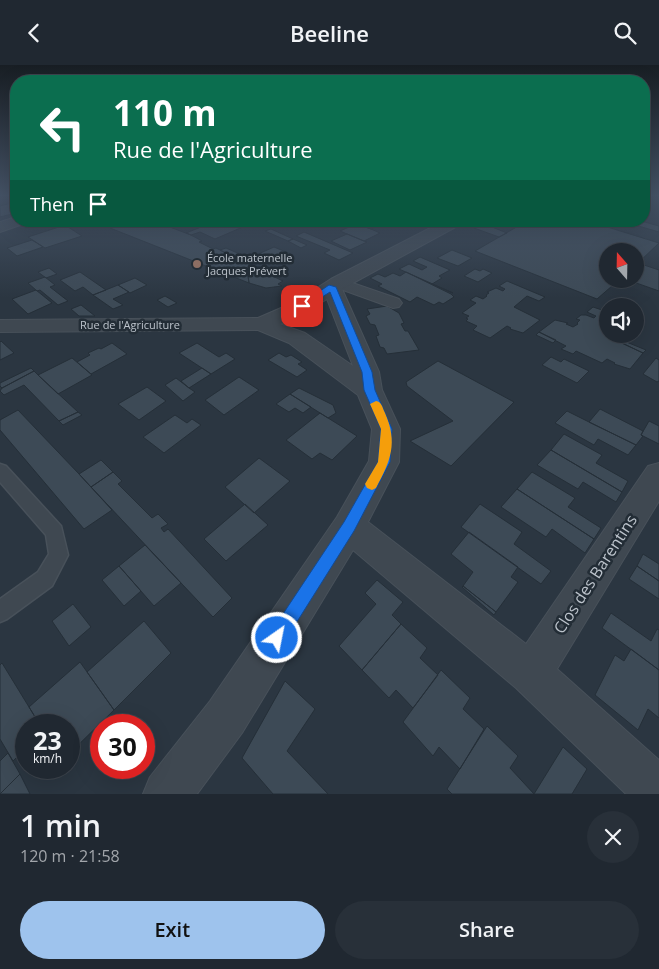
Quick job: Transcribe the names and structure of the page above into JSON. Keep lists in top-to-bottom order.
{
  "streets": {
    "street": ["Rue de l'Agriculture", "Clos des Barentins"]
  },
  "places": ["École maternelle Jacques Prévert"],
  "north": "top",
  "page": {
    "header": "Beeline",
    "turn": ["110 m", "Rue de l'Agriculture"],
    "then": "Then",
    "speed": "23 km/h",
    "limit": "30",
    "heading": ["1 min", "120 m · 21:58"],
    "buttons": ["Exit", "Share"]
  }
}
